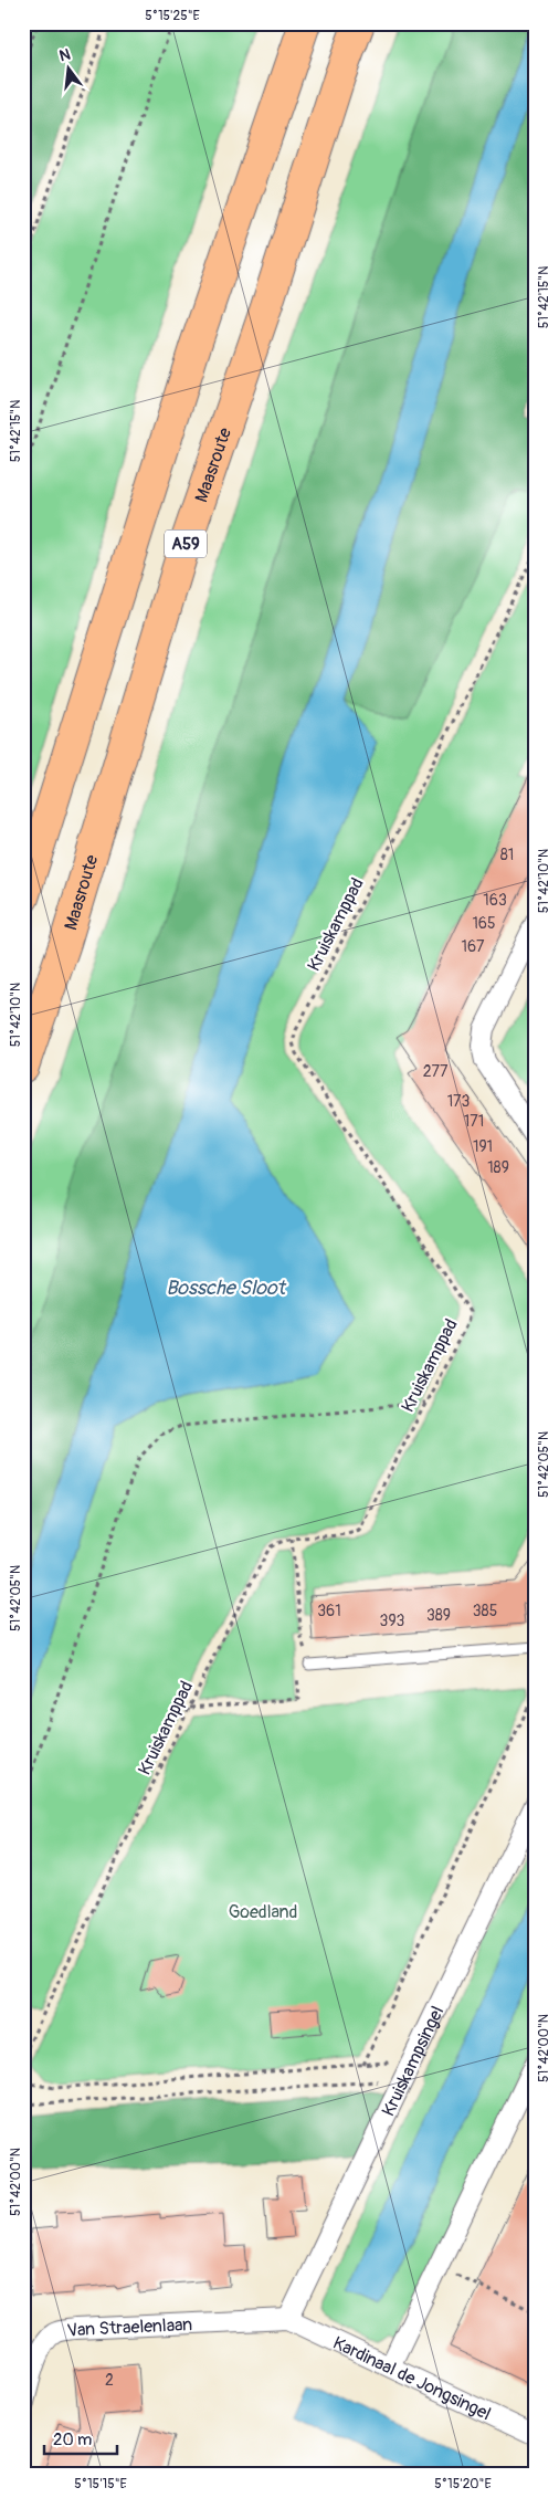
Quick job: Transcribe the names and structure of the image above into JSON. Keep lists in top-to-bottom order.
{
  "streets": {
    "highway": ["Maasroute", "A59"],
    "street": ["Kruiskampsingel", "Van Straelenlaan", "Kardinaal de Jongsingel"],
    "path": ["Kruiskamppad"]
  },
  "crossings": [
    ["Kruiskampsingel", "Van Straelenlaan"],
    ["Kruiskampsingel", "Kardinaal de Jongsingel"],
    ["Van Straelenlaan", "Kardinaal de Jongsingel"]
  ],
  "water": ["Bossche Sloot"],
  "parks": ["Goedland"],
  "house_numbers": [
    "81",
    "163",
    "165",
    "167",
    "277",
    "173",
    "171",
    "191",
    "189",
    "361",
    "385",
    "389",
    "393",
    "2"
  ],
  "scale_bar": "20 m",
  "north": "top",
  "coordinates": [
    "5°15'25\"E",
    "51°42'15\"N",
    "51°42'10\"N",
    "51°42'05\"N",
    "51°42'00\"N",
    "5°15'15\"E",
    "5°15'20\"E"
  ]
}
